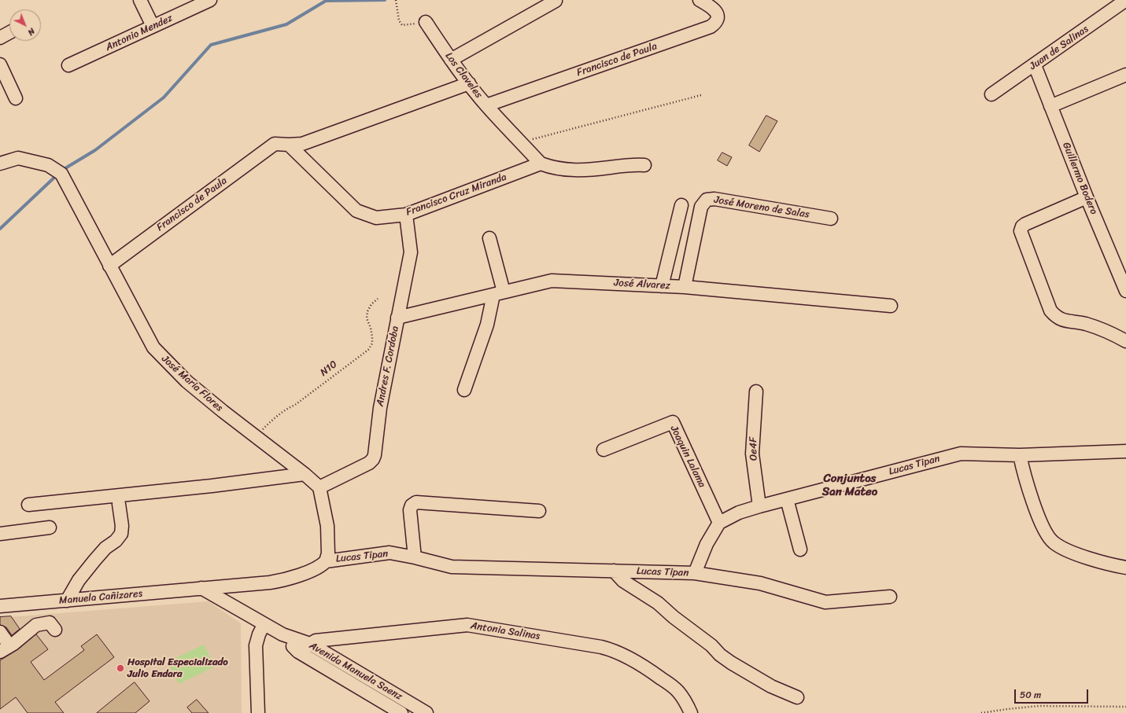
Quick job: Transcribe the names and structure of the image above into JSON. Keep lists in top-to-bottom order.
{
  "streets": {
    "street": [
      "Antonio Mendez",
      "Juan de Salinas",
      "Francisco de Paula",
      "Los Claveles",
      "Guillermo Bodero",
      "Francisco Cruz Miranda",
      "José Moreno de Salas",
      "José Alvarez",
      "Andres F. Cordoba",
      "José Maria Flores",
      "Oe4F",
      "Joaquin Lalama",
      "Lucas Tipan",
      "Manuela Cañizares",
      "Antonia Salinas",
      "Avenida Manuela Saenz"
    ],
    "path": ["N10"]
  },
  "crossings": [
    ["Juan de Salinas", "Guillermo Bodero"],
    ["Francisco de Paula", "Los Claveles"],
    ["Francisco de Paula", "Francisco Cruz Miranda"],
    ["Francisco de Paula", "José Maria Flores"],
    ["Los Claveles", "Francisco Cruz Miranda"],
    ["Francisco Cruz Miranda", "Andres F. Cordoba"],
    ["José Moreno de Salas", "José Alvarez"],
    ["José Alvarez", "Andres F. Cordoba"],
    ["Andres F. Cordoba", "José Maria Flores"],
    ["N10", "José Maria Flores"],
    ["Oe4F", "Lucas Tipan"],
    ["Joaquin Lalama", "Lucas Tipan"],
    ["Lucas Tipan", "Manuela Cañizares"],
    ["Lucas Tipan", "Avenida Manuela Saenz"],
    ["Manuela Cañizares", "Avenida Manuela Saenz"],
    ["Antonia Salinas", "Avenida Manuela Saenz"]
  ],
  "districts": ["Conjuntos San Mateo"],
  "places": ["Hospital Especializado Julio Endara"],
  "scale_bar": "50 m",
  "north": "bottom right"
}
